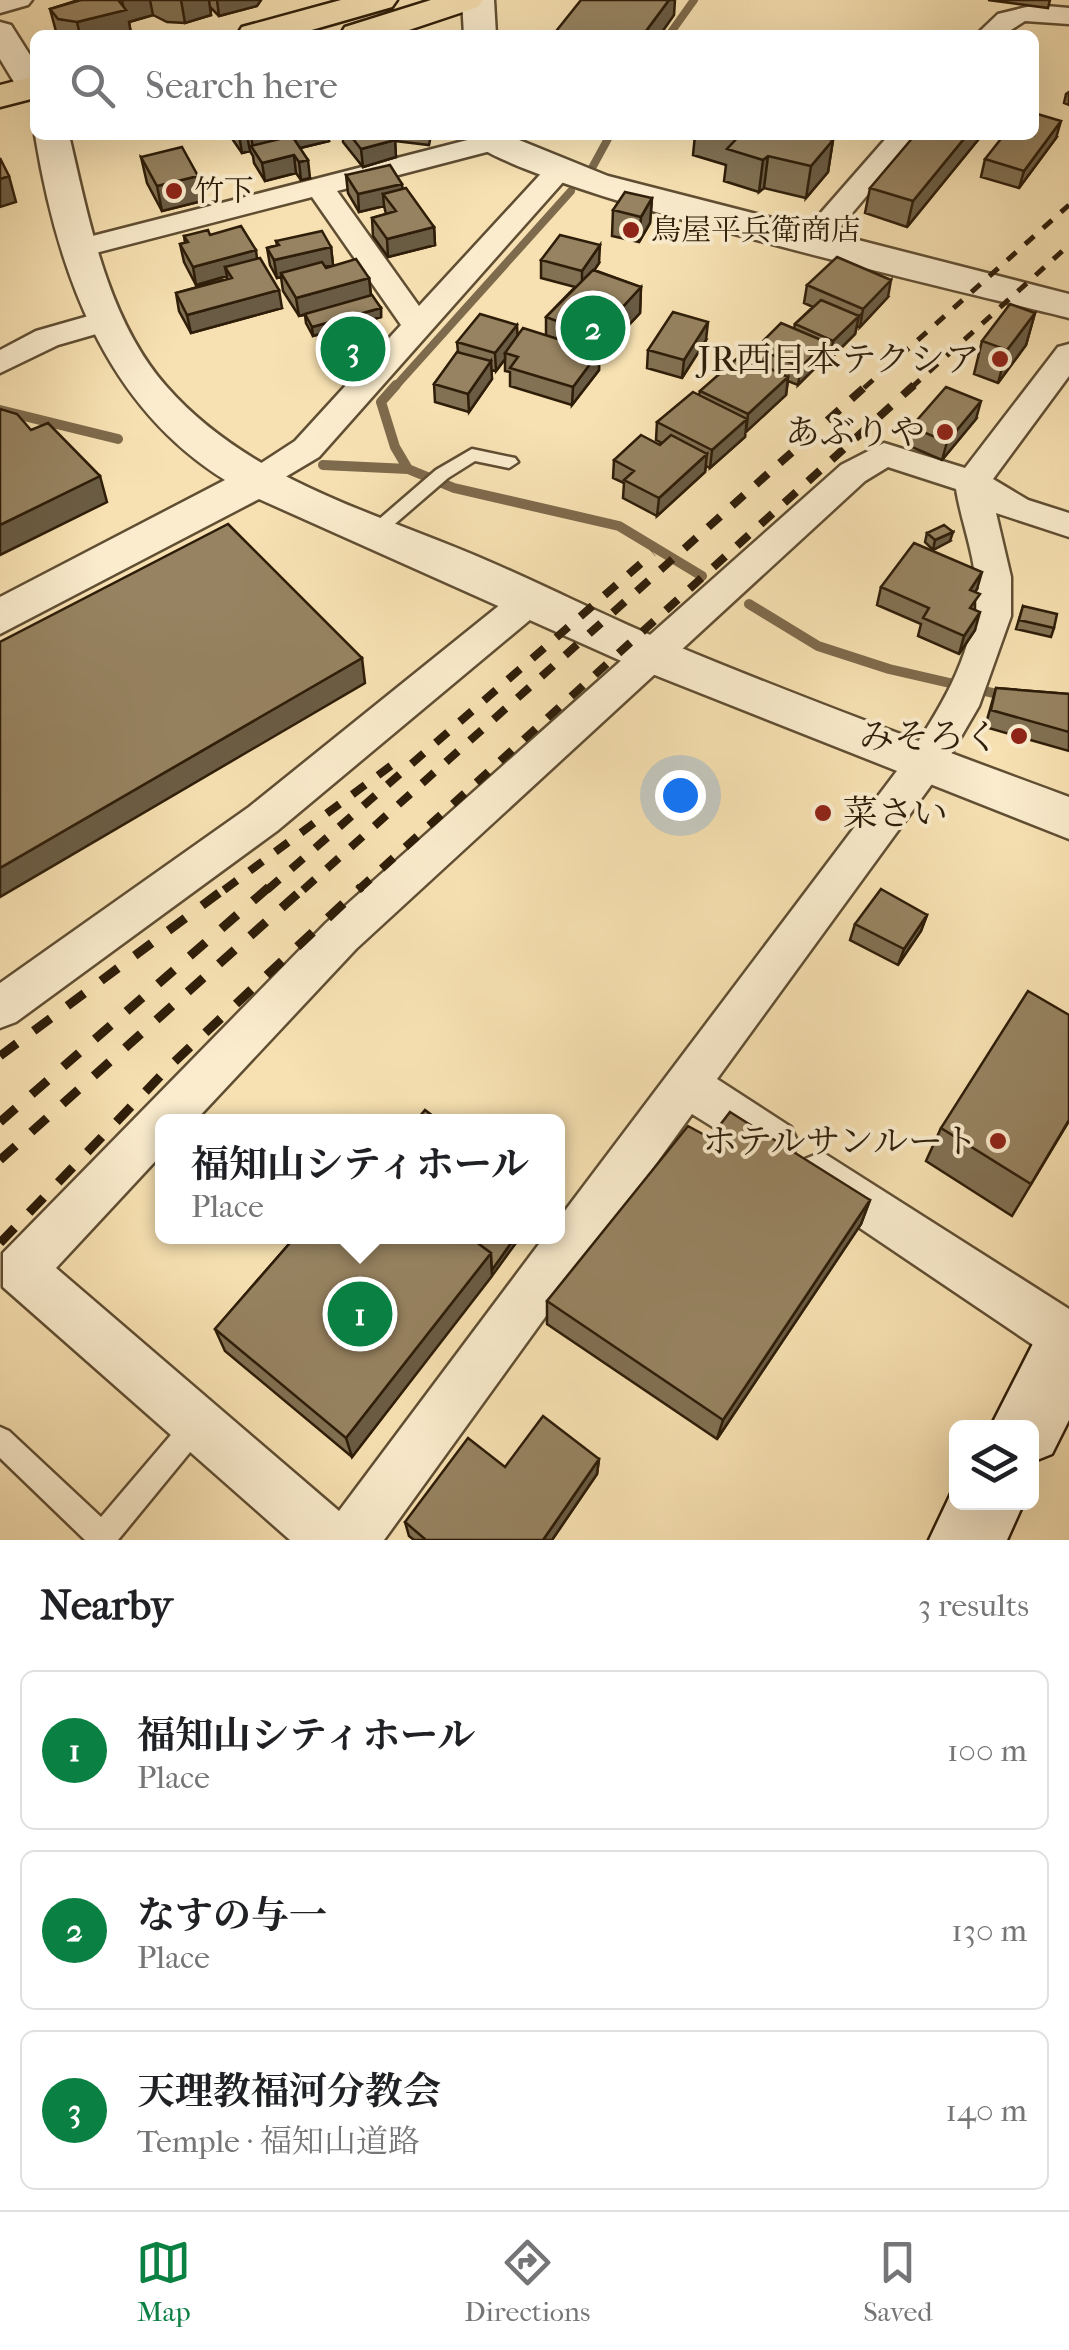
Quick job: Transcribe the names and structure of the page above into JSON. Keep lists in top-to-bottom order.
{
  "places": [
    "竹下",
    "鳥屋平兵衛商店",
    "JR西日本テクシア",
    "あぶりや",
    "みそろく",
    "菜さい",
    "ホテルサンルート"
  ],
  "page": {
    "search": "Search here",
    "pins": ["2", "3", "1"],
    "popup": ["福知山シティホール", "Place"],
    "heading": ["Nearby", "3 results"],
    "list": [
      {
        "mark": "1",
        "name": "福知山シティホール",
        "note": "Place",
        "value": "100 m"
      },
      {
        "mark": "2",
        "name": "なすの与一",
        "note": "Place",
        "value": "130 m"
      },
      {
        "mark": "3",
        "name": "天理教福河分教会",
        "note": "Temple · 福知山道路",
        "value": "140 m"
      }
    ],
    "nav": ["Map", "Directions", "Saved"]
  }
}
